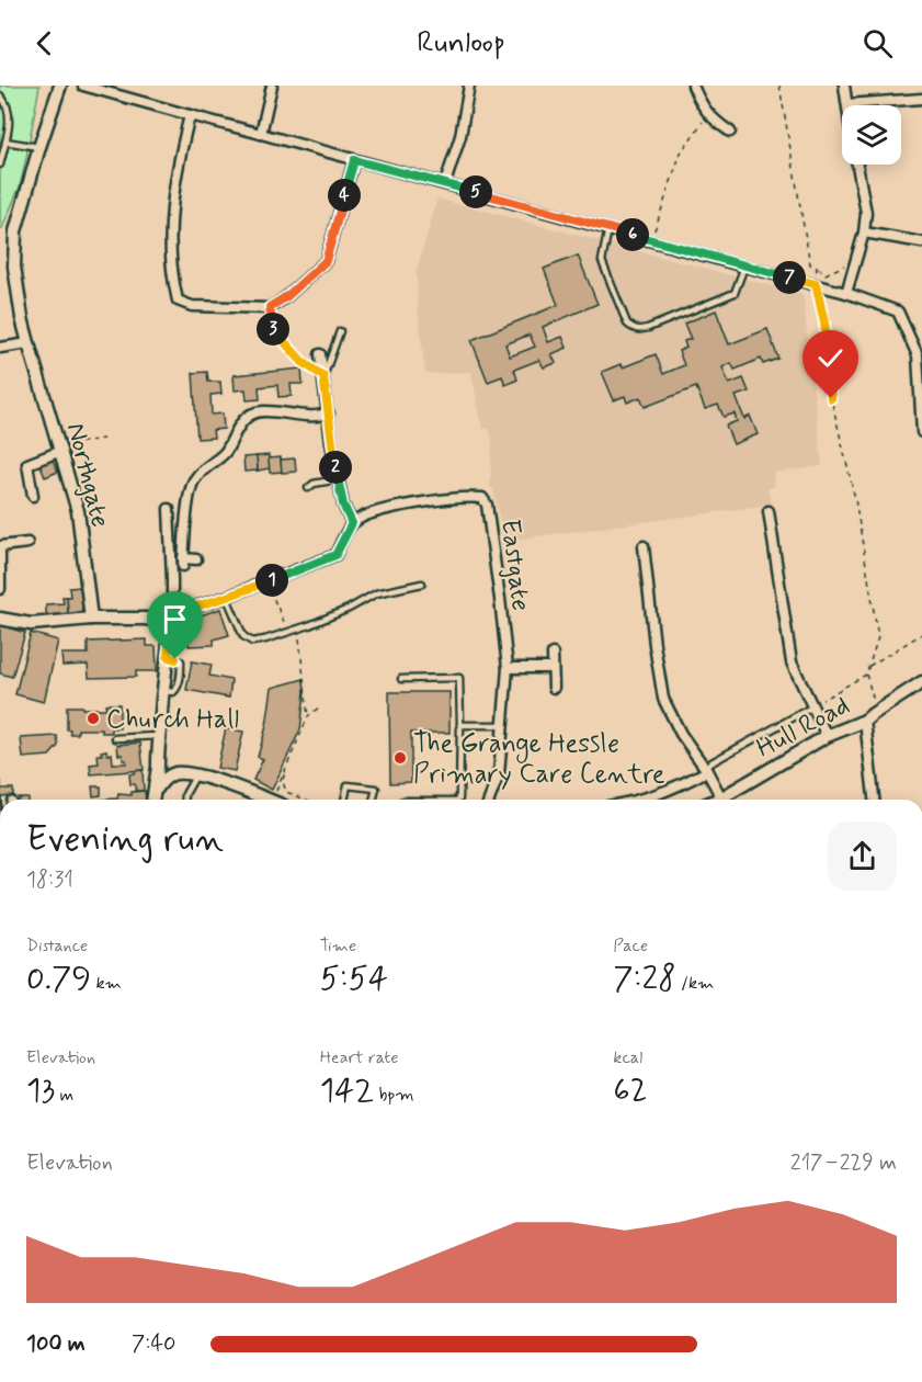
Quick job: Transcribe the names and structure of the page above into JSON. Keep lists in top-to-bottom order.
{
  "streets": {
    "street": ["Northgate", "Eastgate", "Hull Road"]
  },
  "places": ["Church Hall", "The Grange Hessle Primary Care Centre"],
  "page": {
    "header": "Runloop",
    "pins": [
      "5",
      "4",
      "6",
      "7",
      "3",
      "2",
      "1"
    ],
    "heading": ["Evening run", "18:31"],
    "stats": [
      ["Distance", "0.79 km"],
      ["Time", "5:54"],
      ["Pace", "7:28 /km"],
      ["Elevation", "13 m"],
      ["Heart rate", "142 bpm"],
      ["kcal", "62"]
    ],
    "chart": ["Elevation", "217–229 m"],
    "list": [
      {
        "name": "100 m",
        "note": "7:40"
      }
    ]
  }
}
